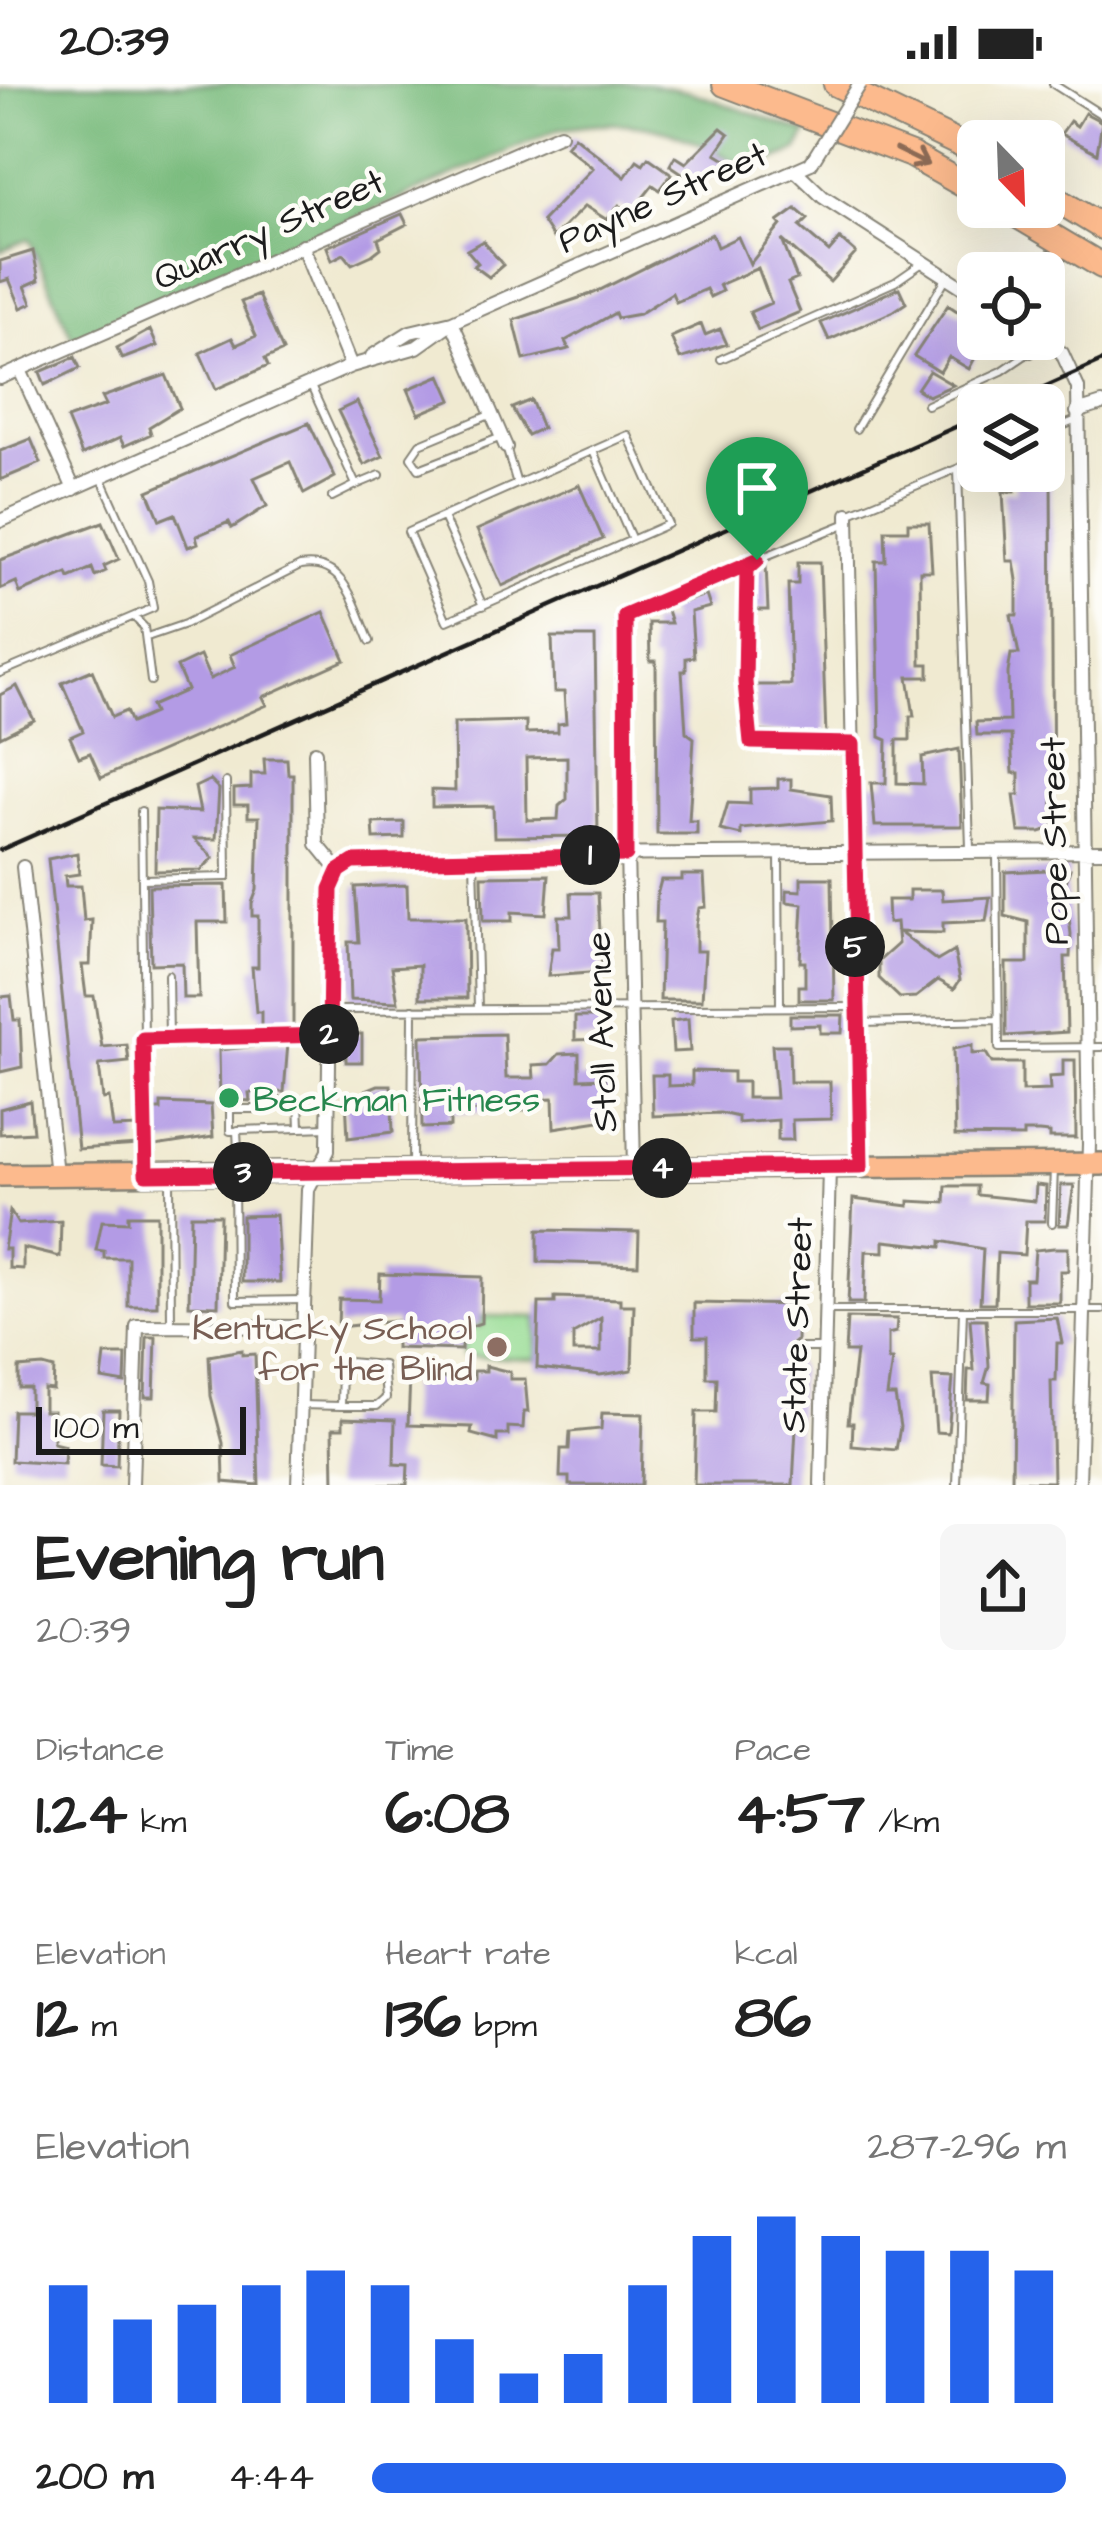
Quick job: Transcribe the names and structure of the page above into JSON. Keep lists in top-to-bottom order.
{
  "streets": {
    "street": [
      "Payne Street",
      "Quarry Street",
      "Pope Street",
      "Stoll Avenue",
      "State Street"
    ]
  },
  "places": ["Beckman Fitness", "Kentucky School for the Blind"],
  "scale_bar": "100 m",
  "north": "bottom right",
  "page": {
    "status": "20:39",
    "pins": [
      "1",
      "5",
      "2",
      "4",
      "3"
    ],
    "scale": "100 m",
    "heading": ["Evening run", "20:39"],
    "stats": [
      ["Distance", "1.24 km"],
      ["Time", "6:08"],
      ["Pace", "4:57 /km"],
      ["Elevation", "12 m"],
      ["Heart rate", "136 bpm"],
      ["kcal", "86"]
    ],
    "chart": ["Elevation", "287–296 m"],
    "list": [
      {
        "name": "200 m",
        "note": "4:44"
      }
    ]
  }
}
